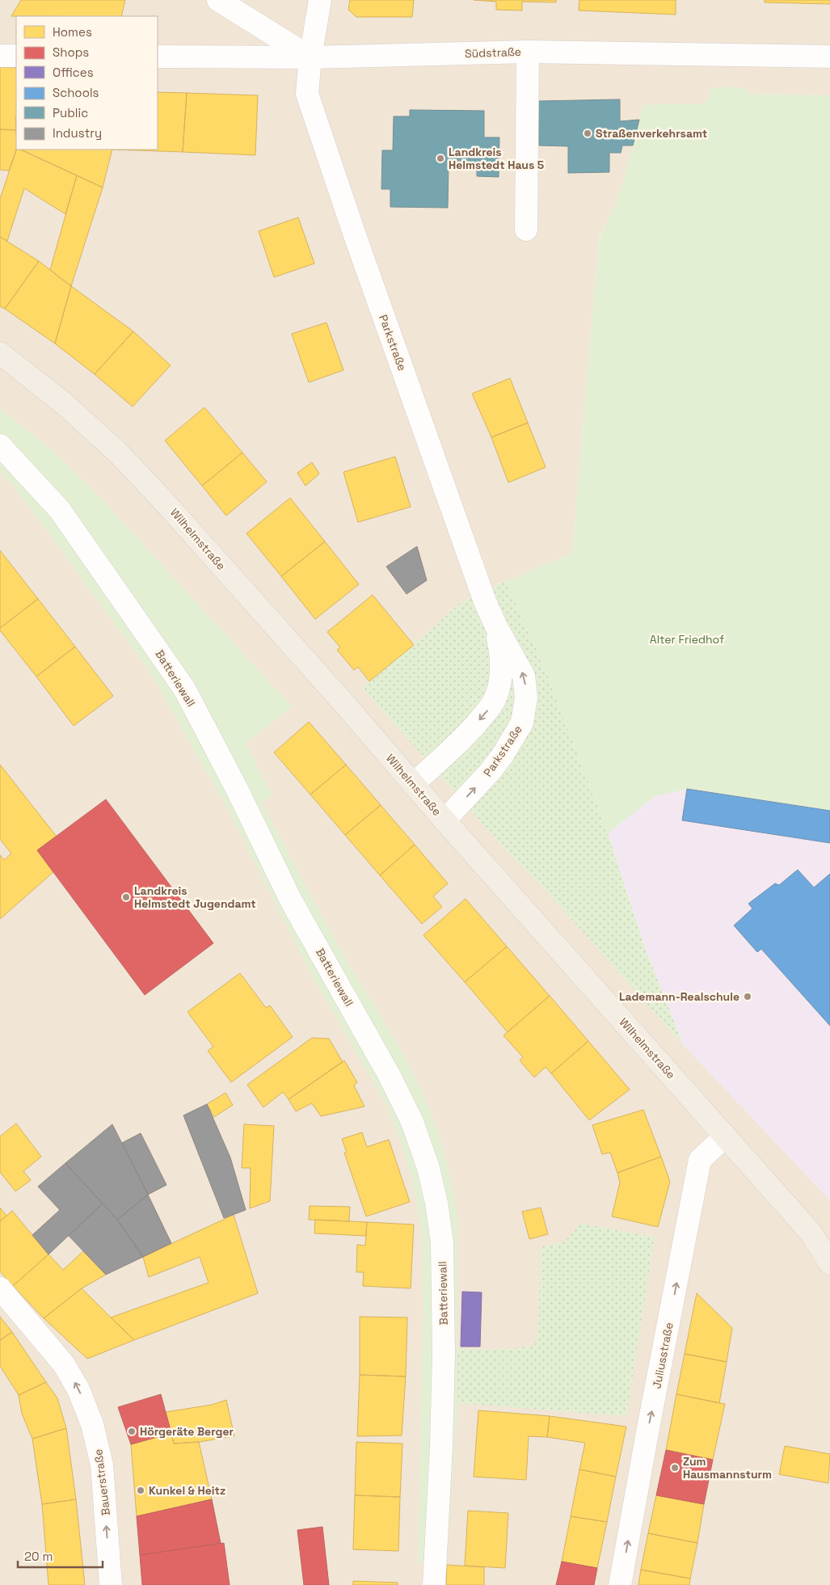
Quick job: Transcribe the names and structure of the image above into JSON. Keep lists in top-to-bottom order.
{
  "streets": {
    "main road": ["Wilhelmstraße"],
    "street": [
      "Südstraße",
      "Parkstraße",
      "Batteriewall",
      "Juliusstraße",
      "Bauerstraße"
    ]
  },
  "crossings": [
    ["Südstraße", "Parkstraße"],
    ["Parkstraße", "Wilhelmstraße"],
    ["Wilhelmstraße", "Juliusstraße"]
  ],
  "one_way": ["Juliusstraße", "Bauerstraße"],
  "parks": ["Alter Friedhof"],
  "places": [
    "Straßenverkehrsamt",
    "Landkreis Helmstedt Haus 5",
    "Landkreis Helmstedt Jugendamt",
    "Lademann-Realschule",
    "Hörgeräte Berger",
    "Zum Hausmannsturm",
    "Kunkel & Heitz"
  ],
  "legend": [
    "Homes",
    "Shops",
    "Offices",
    "Schools",
    "Public",
    "Industry"
  ],
  "scale_bar": "20 m"
}
